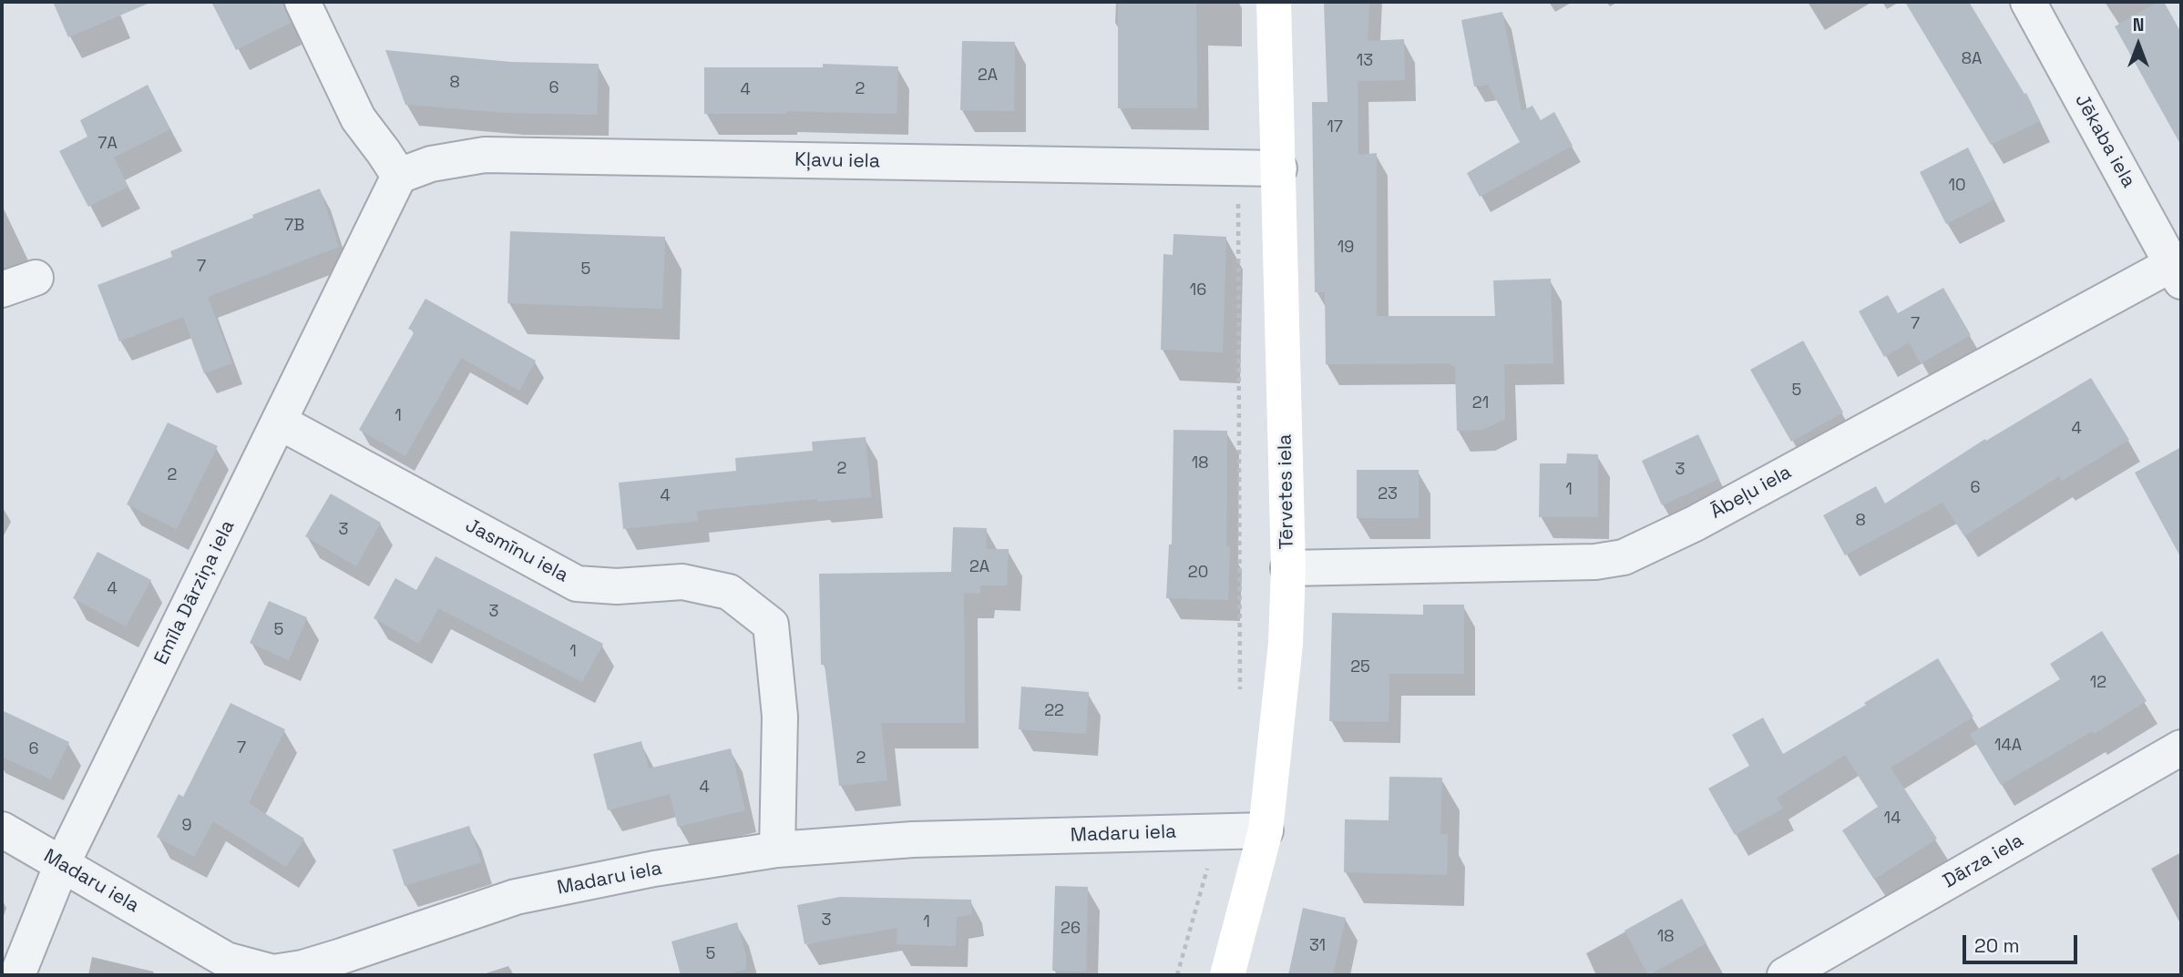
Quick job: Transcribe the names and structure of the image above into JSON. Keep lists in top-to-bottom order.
{
  "streets": {
    "main road": ["Tērvetes iela"],
    "street": [
      "Jēkaba iela",
      "Kļavu iela",
      "Ābeļu iela",
      "Jasmīnu iela",
      "Emīla Dārziņa iela",
      "Madaru iela",
      "Dārza iela"
    ]
  },
  "crossings": [
    ["Jēkaba iela", "Ābeļu iela"],
    ["Kļavu iela", "Tērvetes iela"],
    ["Kļavu iela", "Emīla Dārziņa iela"],
    ["Tērvetes iela", "Ābeļu iela"],
    ["Tērvetes iela", "Madaru iela"],
    ["Jasmīnu iela", "Emīla Dārziņa iela"],
    ["Jasmīnu iela", "Madaru iela"],
    ["Emīla Dārziņa iela", "Madaru iela"]
  ],
  "house_numbers": [
    "8A",
    "13",
    "2A",
    "8",
    "6",
    "2",
    "4",
    "17",
    "7A",
    "10",
    "7B",
    "19",
    "7",
    "5",
    "16",
    "7",
    "5",
    "21",
    "1",
    "4",
    "18",
    "2",
    "3",
    "2",
    "6",
    "1",
    "23",
    "4",
    "8",
    "3",
    "2A",
    "20",
    "4",
    "3",
    "5",
    "1",
    "25",
    "12",
    "22",
    "14A",
    "7",
    "6",
    "2",
    "4",
    "14",
    "9",
    "3",
    "1",
    "26",
    "18",
    "31",
    "5"
  ],
  "scale_bar": "20 m",
  "north": "top"
}
